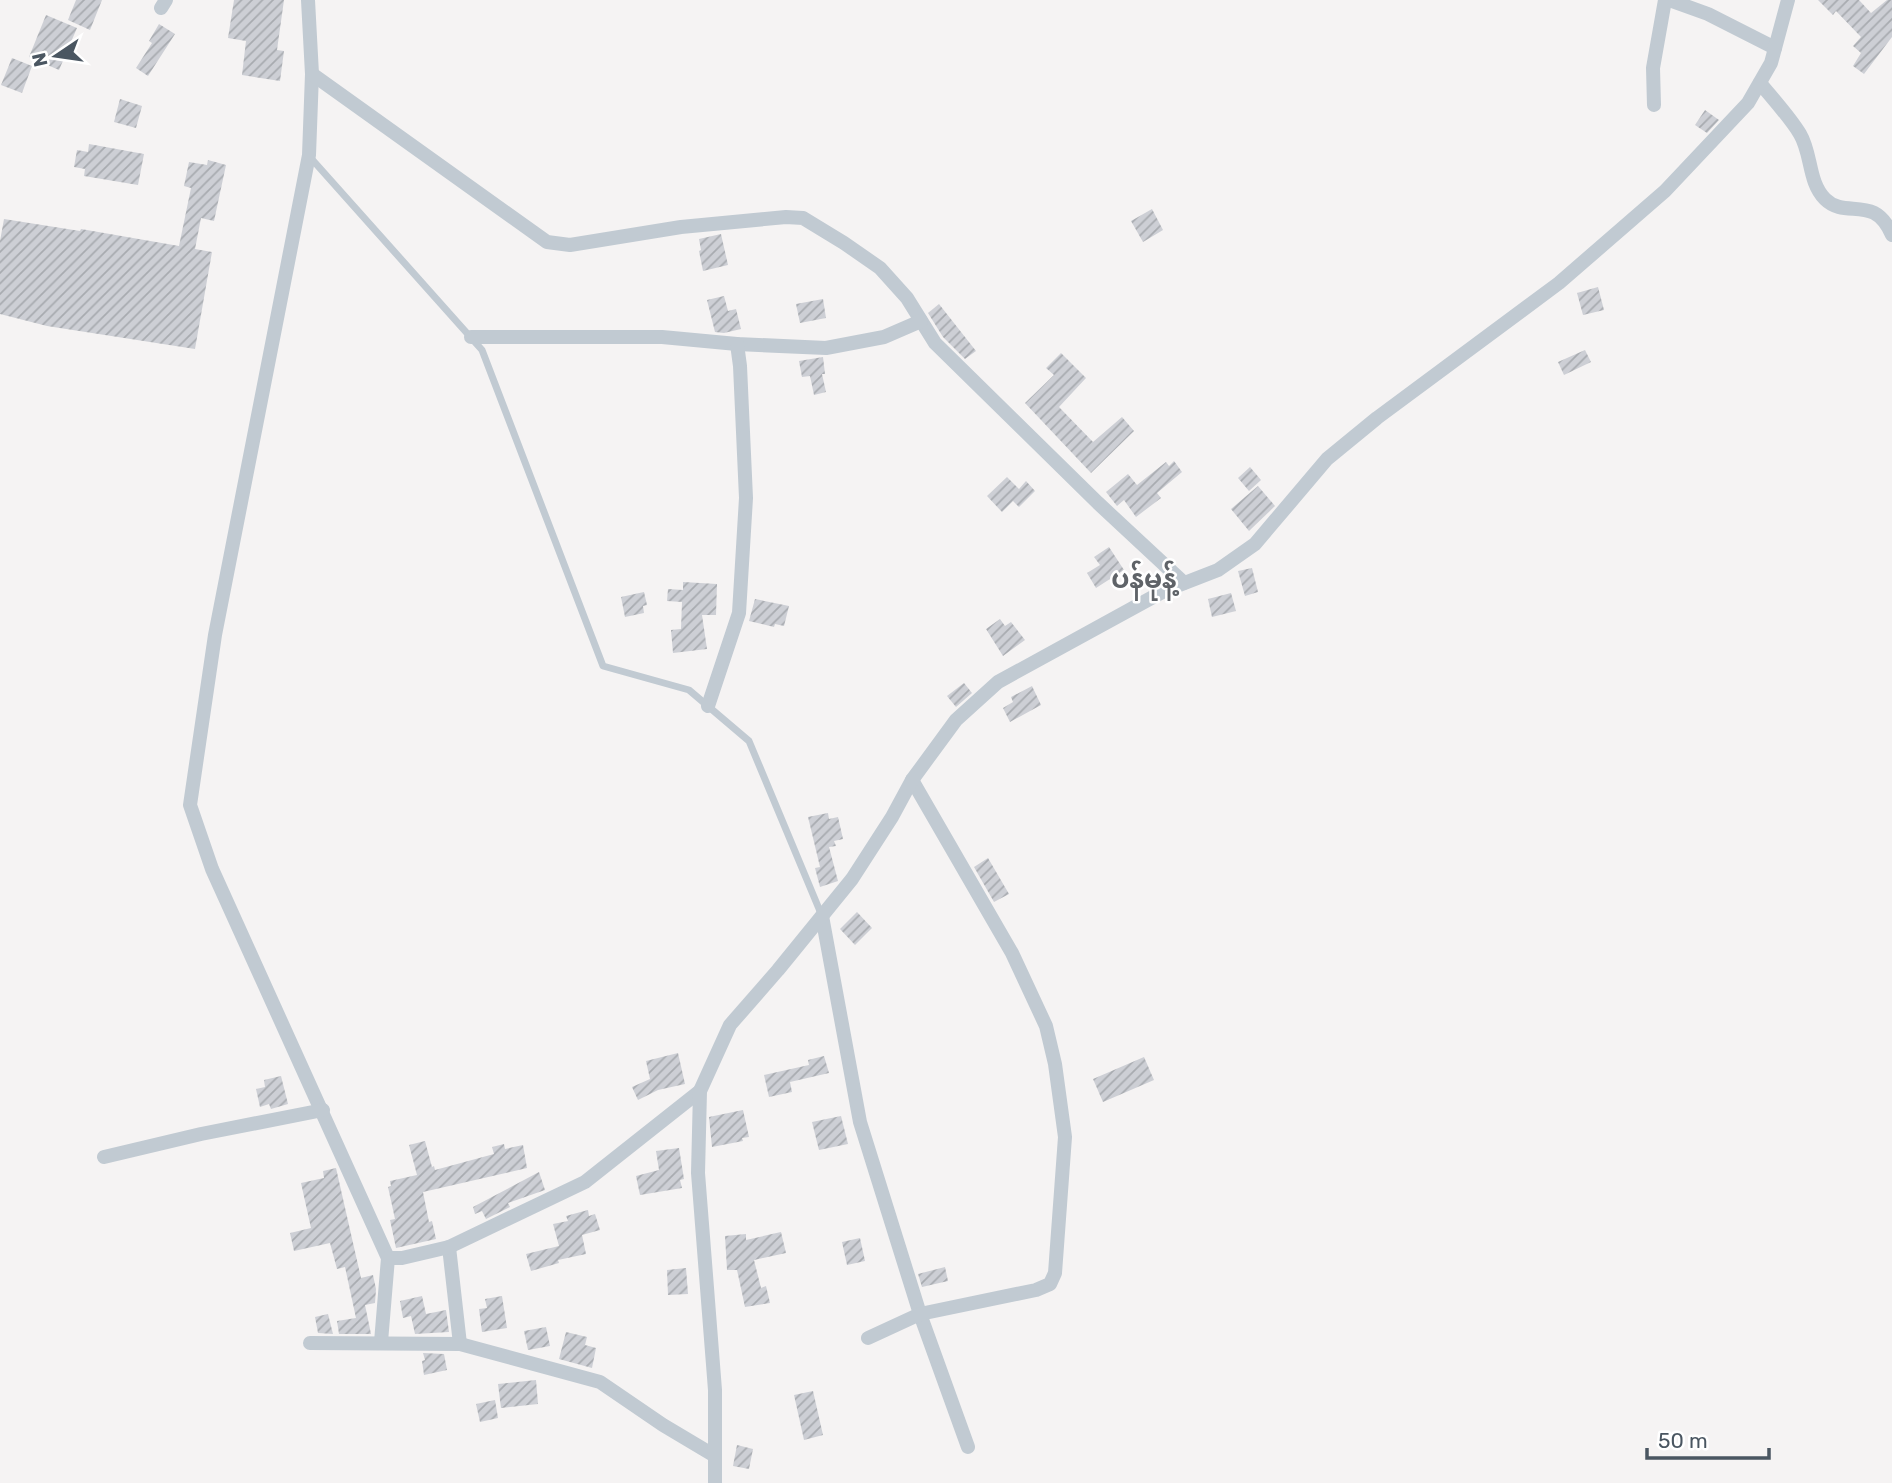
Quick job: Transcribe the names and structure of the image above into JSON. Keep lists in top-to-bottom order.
{
  "districts": ["ပန်မုန့်"],
  "scale_bar": "50 m",
  "north": "left"
}
